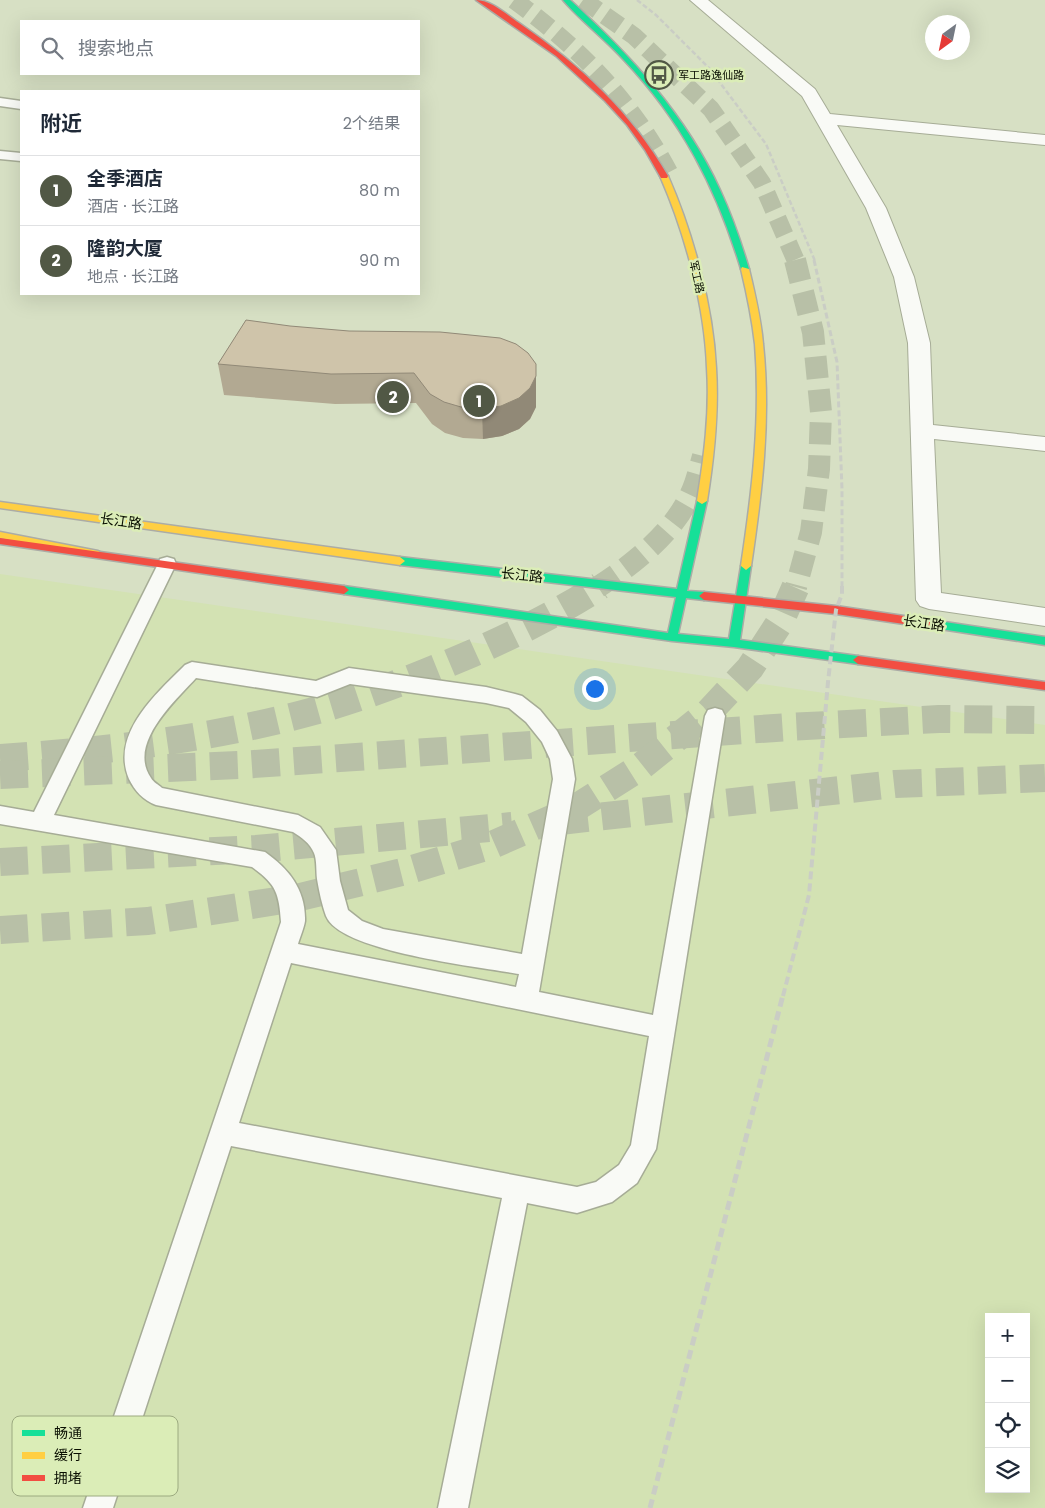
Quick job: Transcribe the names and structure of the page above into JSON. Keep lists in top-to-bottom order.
{
  "streets": {
    "main road": ["军工路", "长江路"]
  },
  "crossings": [
    ["军工路", "长江路"]
  ],
  "places": {
    "bus stop": ["军工路逸仙路"]
  },
  "legend": ["畅通", "缓行", "拥堵"],
  "north": "bottom left",
  "page": {
    "search": "搜索地点",
    "heading": ["附近", "2个结果"],
    "list": [
      {
        "mark": "1",
        "name": "全季酒店",
        "note": "酒店 · 长江路",
        "value": "80 m"
      },
      {
        "mark": "2",
        "name": "隆韵大厦",
        "note": "地点 · 长江路",
        "value": "90 m"
      }
    ],
    "pins": ["2", "1"],
    "map_buttons": ["+", "−"]
  }
}
